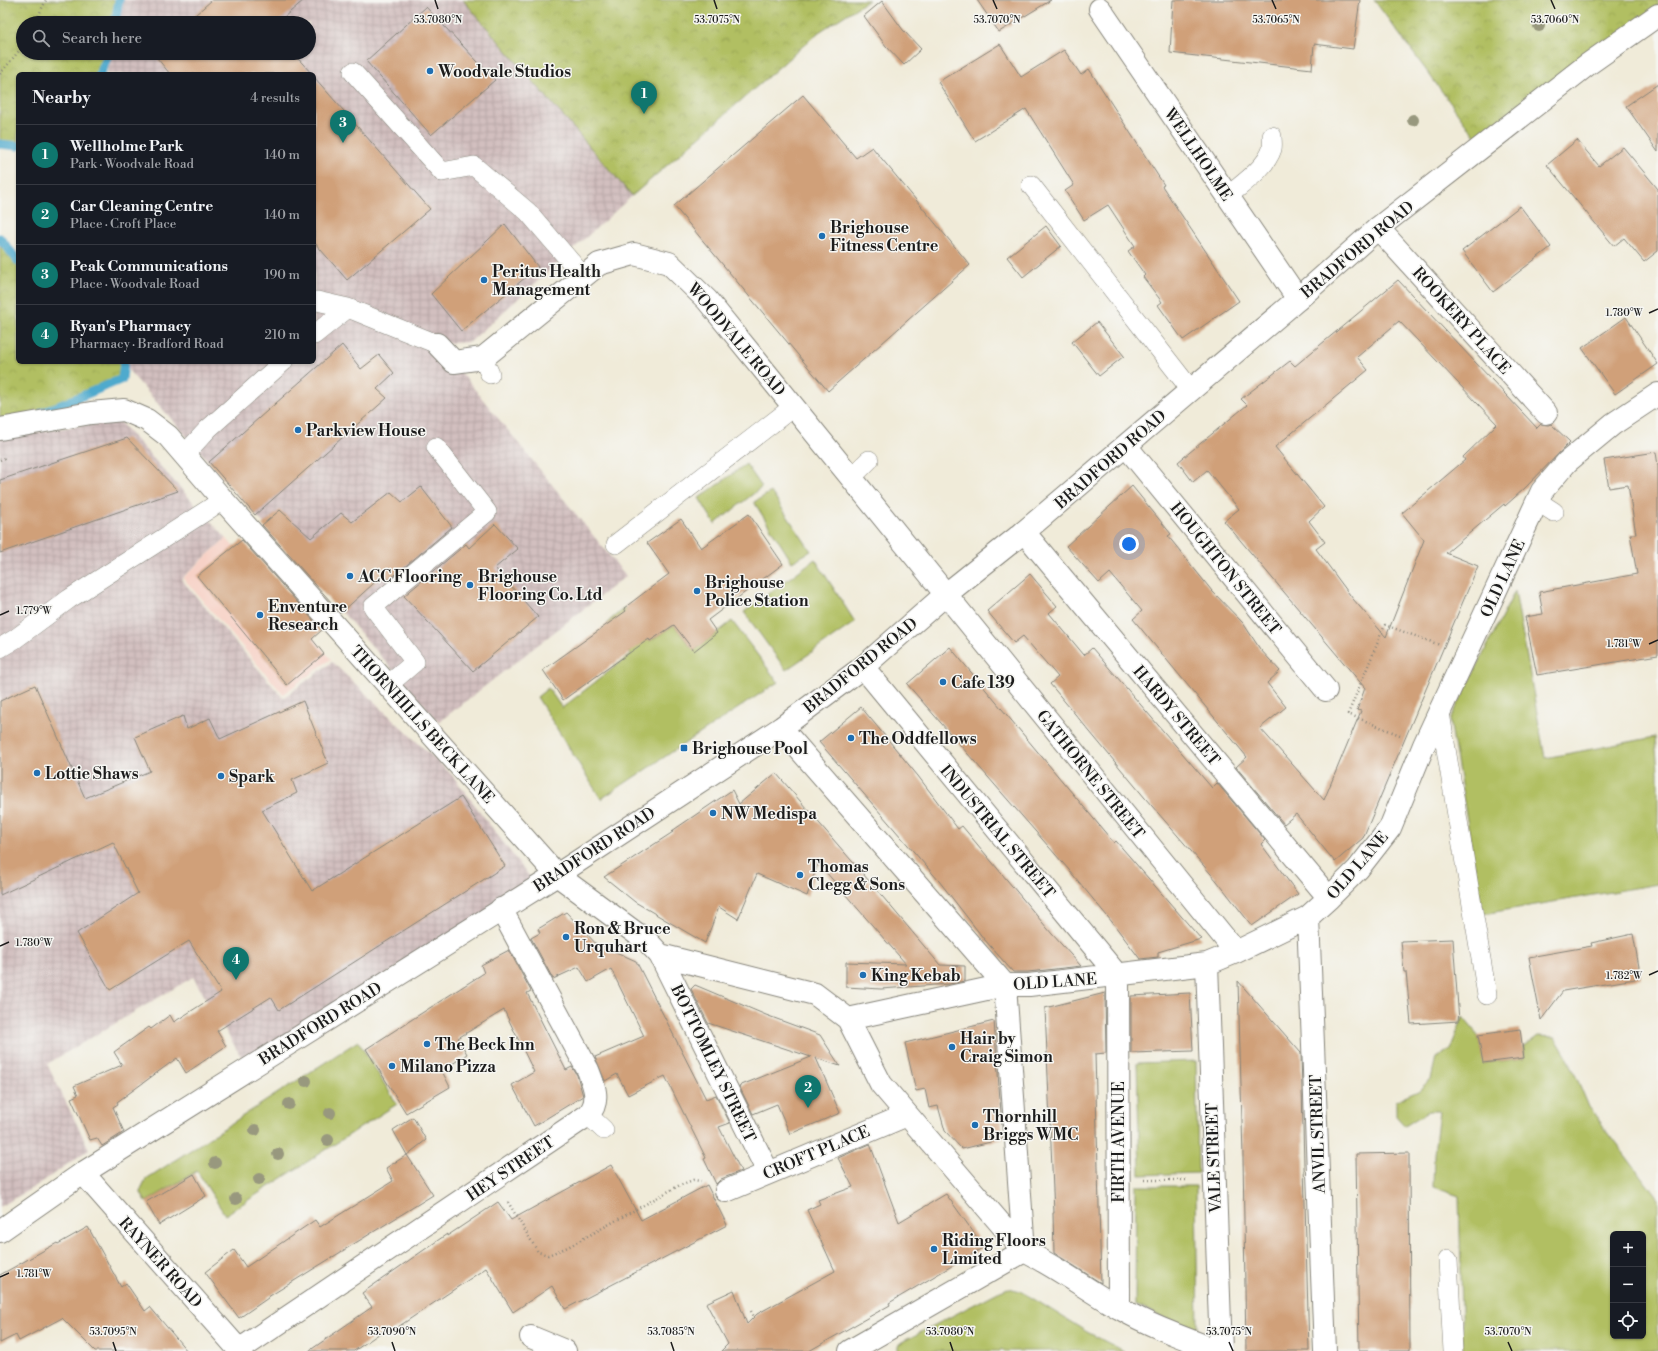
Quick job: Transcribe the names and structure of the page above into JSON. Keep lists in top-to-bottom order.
{
  "streets": {
    "street": [
      "WELLHOLME",
      "BRADFORD ROAD",
      "ROOKERY PLACE",
      "WOODVALE ROAD",
      "HOUGHTON STREET",
      "OLD LANE",
      "HARDY STREET",
      "THORNHILLS BECK LANE",
      "GATHORNE STREET",
      "INDUSTRIAL STREET",
      "BOTTOMLEY STREET",
      "ANVIL STREET",
      "FIRTH AVENUE",
      "CROFT PLACE",
      "VALE STREET",
      "HEY STREET",
      "RAYNER ROAD"
    ]
  },
  "crossings": [
    ["WELLHOLME", "BRADFORD ROAD"],
    ["BRADFORD ROAD", "ROOKERY PLACE"],
    ["BRADFORD ROAD", "WOODVALE ROAD"],
    ["BRADFORD ROAD", "HOUGHTON STREET"],
    ["BRADFORD ROAD", "HARDY STREET"],
    ["BRADFORD ROAD", "THORNHILLS BECK LANE"],
    ["BRADFORD ROAD", "GATHORNE STREET"],
    ["BRADFORD ROAD", "INDUSTRIAL STREET"],
    ["BRADFORD ROAD", "RAYNER ROAD"],
    ["WOODVALE ROAD", "GATHORNE STREET"],
    ["OLD LANE", "HARDY STREET"],
    ["OLD LANE", "GATHORNE STREET"],
    ["OLD LANE", "INDUSTRIAL STREET"],
    ["OLD LANE", "ANVIL STREET"],
    ["OLD LANE", "FIRTH AVENUE"],
    ["OLD LANE", "VALE STREET"],
    ["THORNHILLS BECK LANE", "BOTTOMLEY STREET"],
    ["INDUSTRIAL STREET", "FIRTH AVENUE"],
    ["BOTTOMLEY STREET", "CROFT PLACE"],
    ["HEY STREET", "RAYNER ROAD"]
  ],
  "places": {
    "other": [
      "Woodvale Studios",
      "Brighouse Fitness Centre",
      "Peritus Health Management",
      "Parkview House",
      "ACC Flooring",
      "Brighouse Flooring Co. Ltd",
      "Brighouse Police Station",
      "Enventure Research",
      "Cafe 139",
      "The Oddfellows",
      "Lottie Shaws",
      "Spark",
      "NW Medispa",
      "Thomas Clegg & Sons",
      "Ron & Bruce Urquhart",
      "King Kebab",
      "The Beck Inn",
      "Hair by Craig Simon",
      "Milano Pizza",
      "Thornhill Briggs WMC",
      "Riding Floors Limited"
    ],
    "transit": ["Brighouse Pool"]
  },
  "page": {
    "search": "Search here",
    "heading": ["Nearby", "4 results"],
    "pins": [
      "1",
      "3",
      "4",
      "2"
    ],
    "list": [
      {
        "mark": "1",
        "name": "Wellholme Park",
        "note": "Park · Woodvale Road",
        "value": "140 m"
      },
      {
        "mark": "2",
        "name": "Car Cleaning Centre",
        "note": "Place · Croft Place",
        "value": "140 m"
      },
      {
        "mark": "3",
        "name": "Peak Communications",
        "note": "Place · Woodvale Road",
        "value": "190 m"
      },
      {
        "mark": "4",
        "name": "Ryan's Pharmacy",
        "note": "Pharmacy · Bradford Road",
        "value": "210 m"
      }
    ],
    "map_buttons": ["+", "−"]
  },
  "coordinates": [
    "53.7080°N",
    "53.7075°N",
    "53.7070°N",
    "53.7065°N",
    "53.7060°N",
    "1.780°W",
    "1.779°W",
    "1.781°W",
    "1.782°W",
    "53.7095°N",
    "53.7090°N",
    "53.7085°N"
  ]
}
